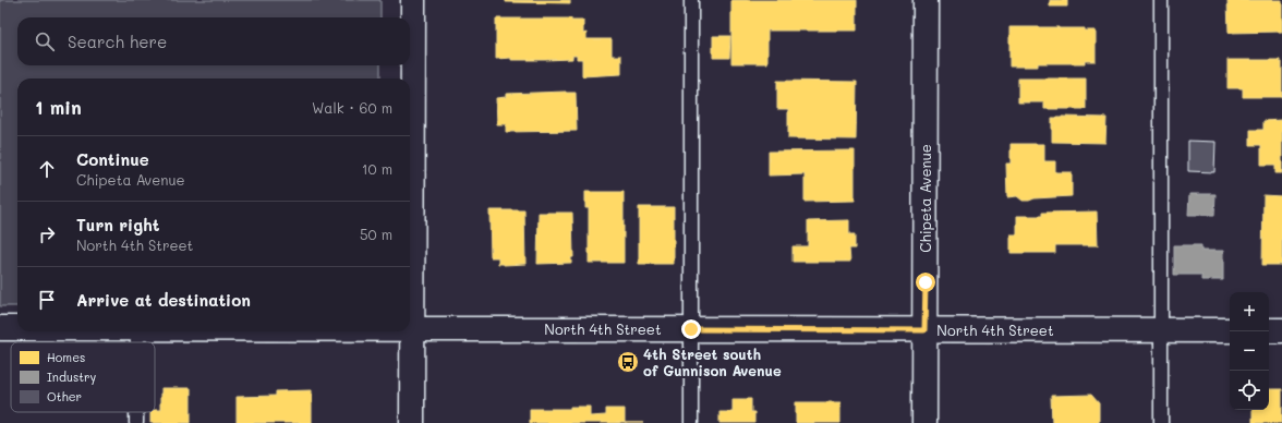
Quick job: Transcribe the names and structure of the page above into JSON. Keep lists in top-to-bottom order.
{
  "streets": {
    "street": ["Chipeta Avenue", "North 4th Street"]
  },
  "crossings": [
    ["Chipeta Avenue", "North 4th Street"]
  ],
  "places": {
    "bus stop": ["4th Street south of Gunnison Avenue"]
  },
  "legend": ["Homes", "Industry", "Other"],
  "page": {
    "search": "Search here",
    "heading": ["1 min", "Walk · 60 m"],
    "list": [
      ["Continue", "Chipeta Avenue", "10 m"],
      ["Turn right", "North 4th Street", "50 m"],
      "Arrive at destination"
    ],
    "map_buttons": ["+", "−"]
  }
}
